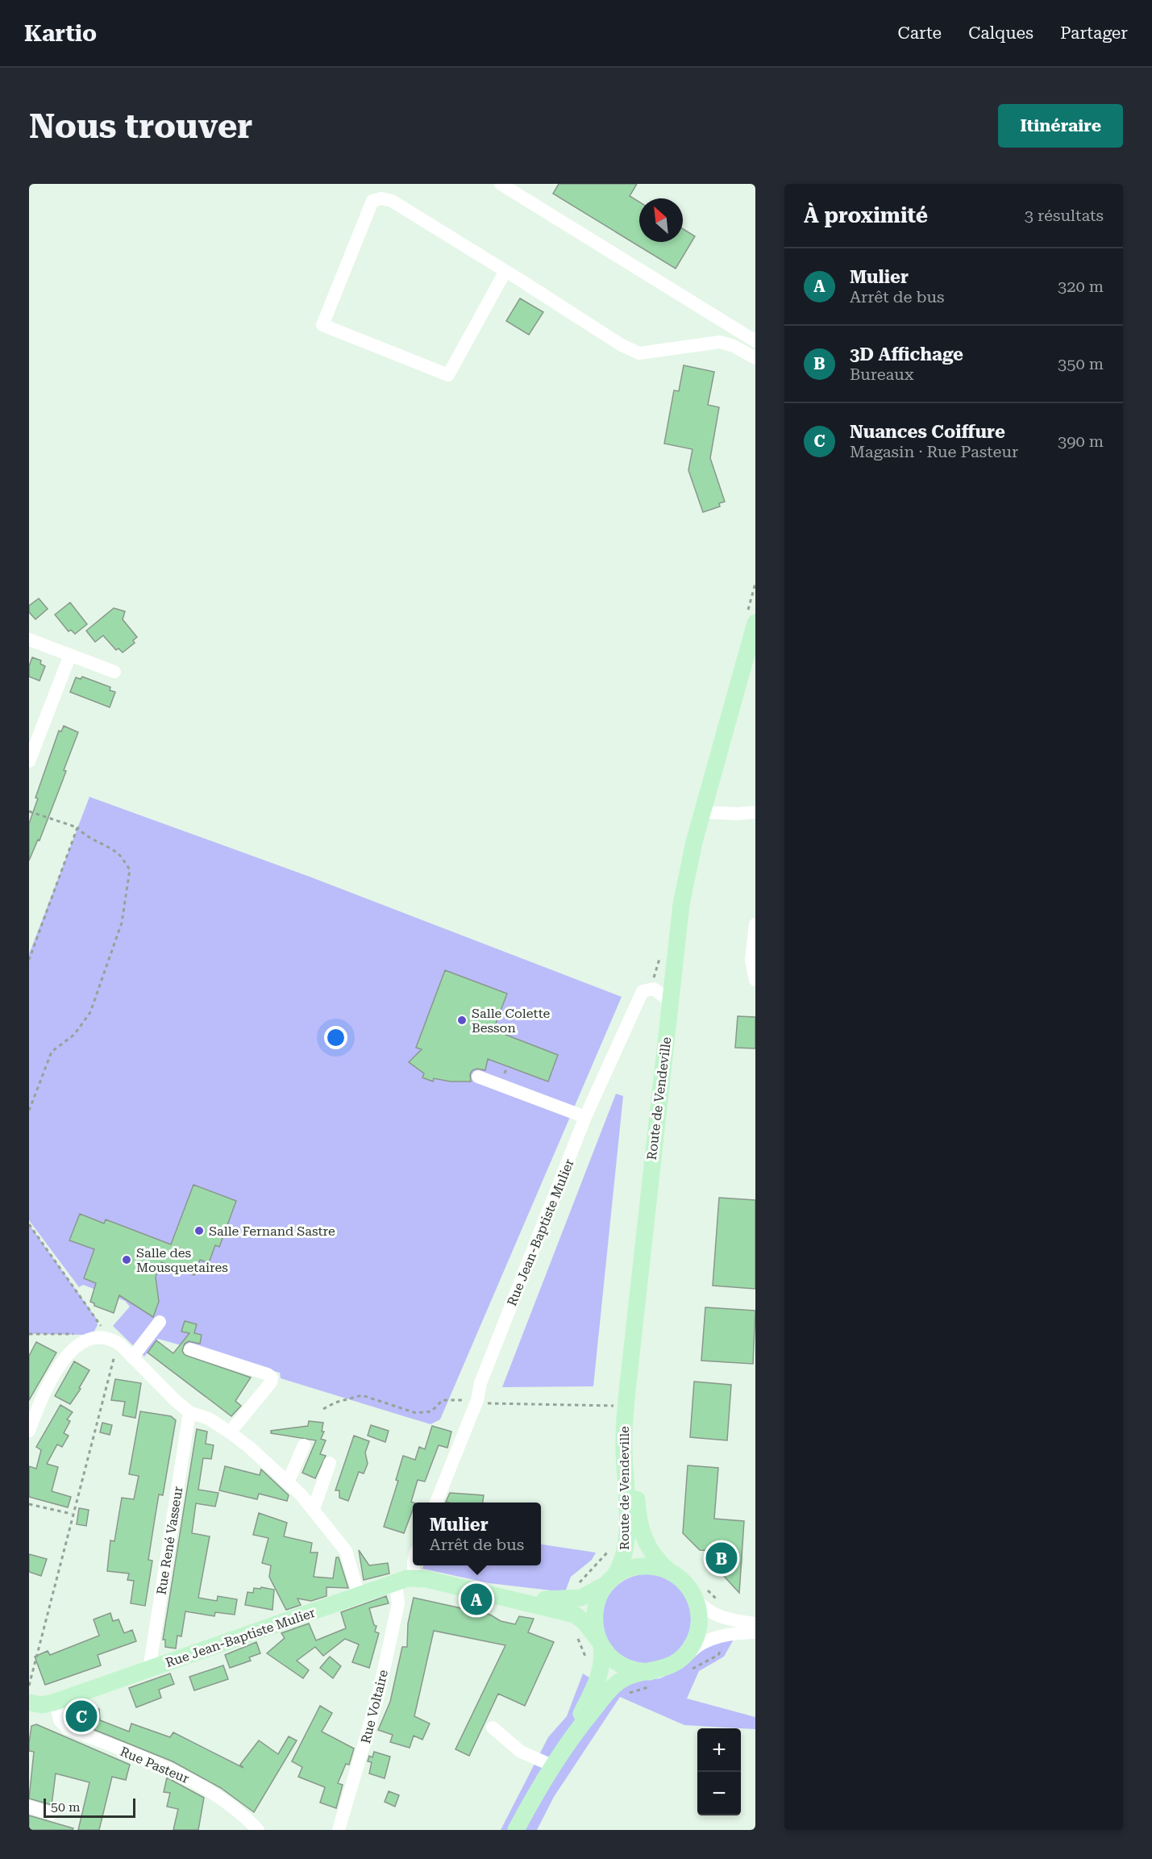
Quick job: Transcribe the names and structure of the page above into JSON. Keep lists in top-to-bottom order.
{
  "streets": {
    "main road": ["Route de Vendeville", "Rue Jean-Baptiste Mulier"],
    "street": ["Rue René Vasseur", "Rue Voltaire", "Rue Pasteur"]
  },
  "crossings": [
    ["Route de Vendeville", "Rue Jean-Baptiste Mulier"],
    ["Rue Jean-Baptiste Mulier", "Rue René Vasseur"],
    ["Rue Jean-Baptiste Mulier", "Rue Voltaire"],
    ["Rue Jean-Baptiste Mulier", "Rue Pasteur"]
  ],
  "places": ["Salle Colette Besson", "Salle Fernand Sastre", "Salle des Mousquetaires"],
  "scale_bar": "50 m",
  "north": "top left",
  "page": {
    "header": "Kartio",
    "nav": ["Carte", "Calques", "Partager"],
    "buttons": "Itinéraire",
    "title": "Nous trouver",
    "heading": ["À proximité", "3 résultats"],
    "list": [
      {
        "mark": "A",
        "name": "Mulier",
        "note": "Arrêt de bus",
        "value": "320 m"
      },
      {
        "mark": "B",
        "name": "3D Affichage",
        "note": "Bureaux",
        "value": "350 m"
      },
      {
        "mark": "C",
        "name": "Nuances Coiffure",
        "note": "Magasin · Rue Pasteur",
        "value": "390 m"
      }
    ],
    "popup": ["Mulier", "Arrêt de bus"],
    "pins": ["B", "A", "C"],
    "map_buttons": ["+", "−"],
    "scale": "50 m"
  }
}
